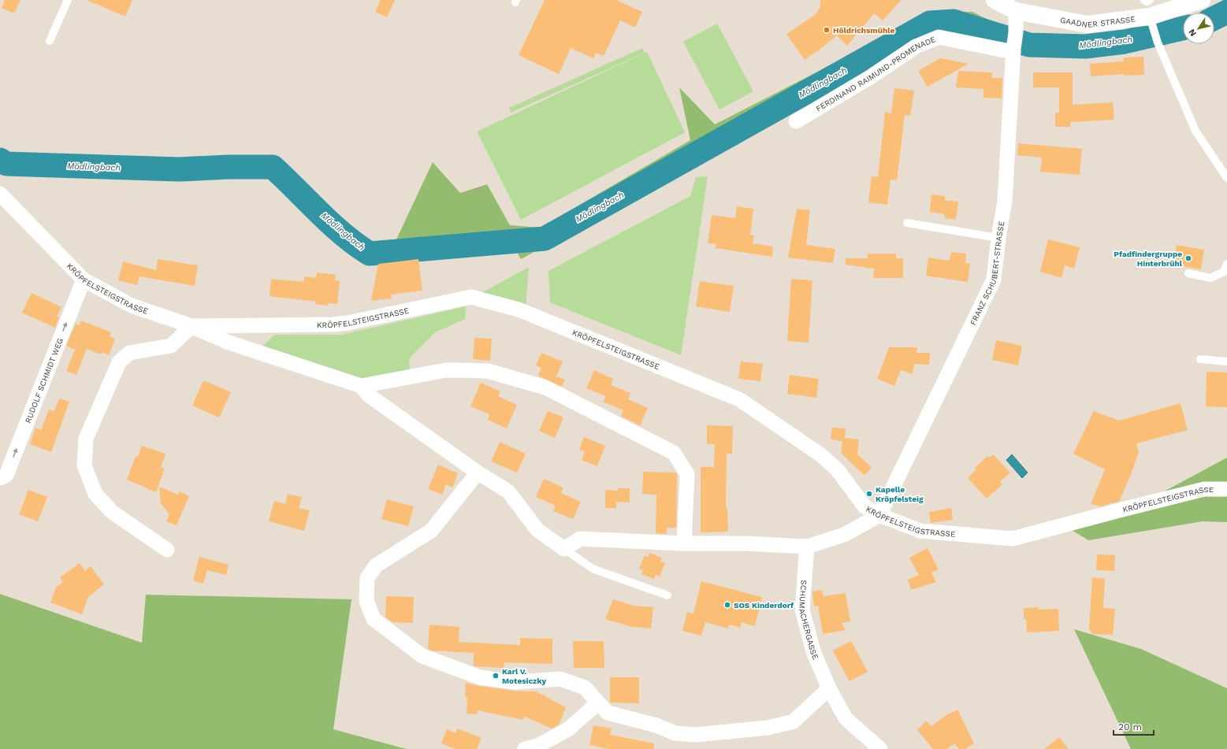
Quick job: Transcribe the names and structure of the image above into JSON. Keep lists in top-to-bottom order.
{
  "streets": {
    "main road": ["GAADNER STRASSE"],
    "street": [
      "FERDINAND RAIMUND-PROMENADE",
      "FRANZ SCHUBERT-STRASSE",
      "KRÖPFELSTEIGSTRASSE",
      "RUDOLF SCHMIDT WEG",
      "SCHUMACHERGASSE"
    ]
  },
  "crossings": [
    ["GAADNER STRASSE", "FRANZ SCHUBERT-STRASSE"],
    ["FERDINAND RAIMUND-PROMENADE", "FRANZ SCHUBERT-STRASSE"],
    ["FRANZ SCHUBERT-STRASSE", "KRÖPFELSTEIGSTRASSE"],
    ["KRÖPFELSTEIGSTRASSE", "RUDOLF SCHMIDT WEG"]
  ],
  "one_way": ["RUDOLF SCHMIDT WEG"],
  "water": ["Mödlingbach"],
  "places": [
    "Höldrichsmühle",
    "Pfadfindergruppe Hinterbrühl",
    "Kapelle Kröpfelsteig",
    "SOS Kinderdorf",
    "Karl V. Motesiczky"
  ],
  "scale_bar": "20 m",
  "north": "bottom left"
}
